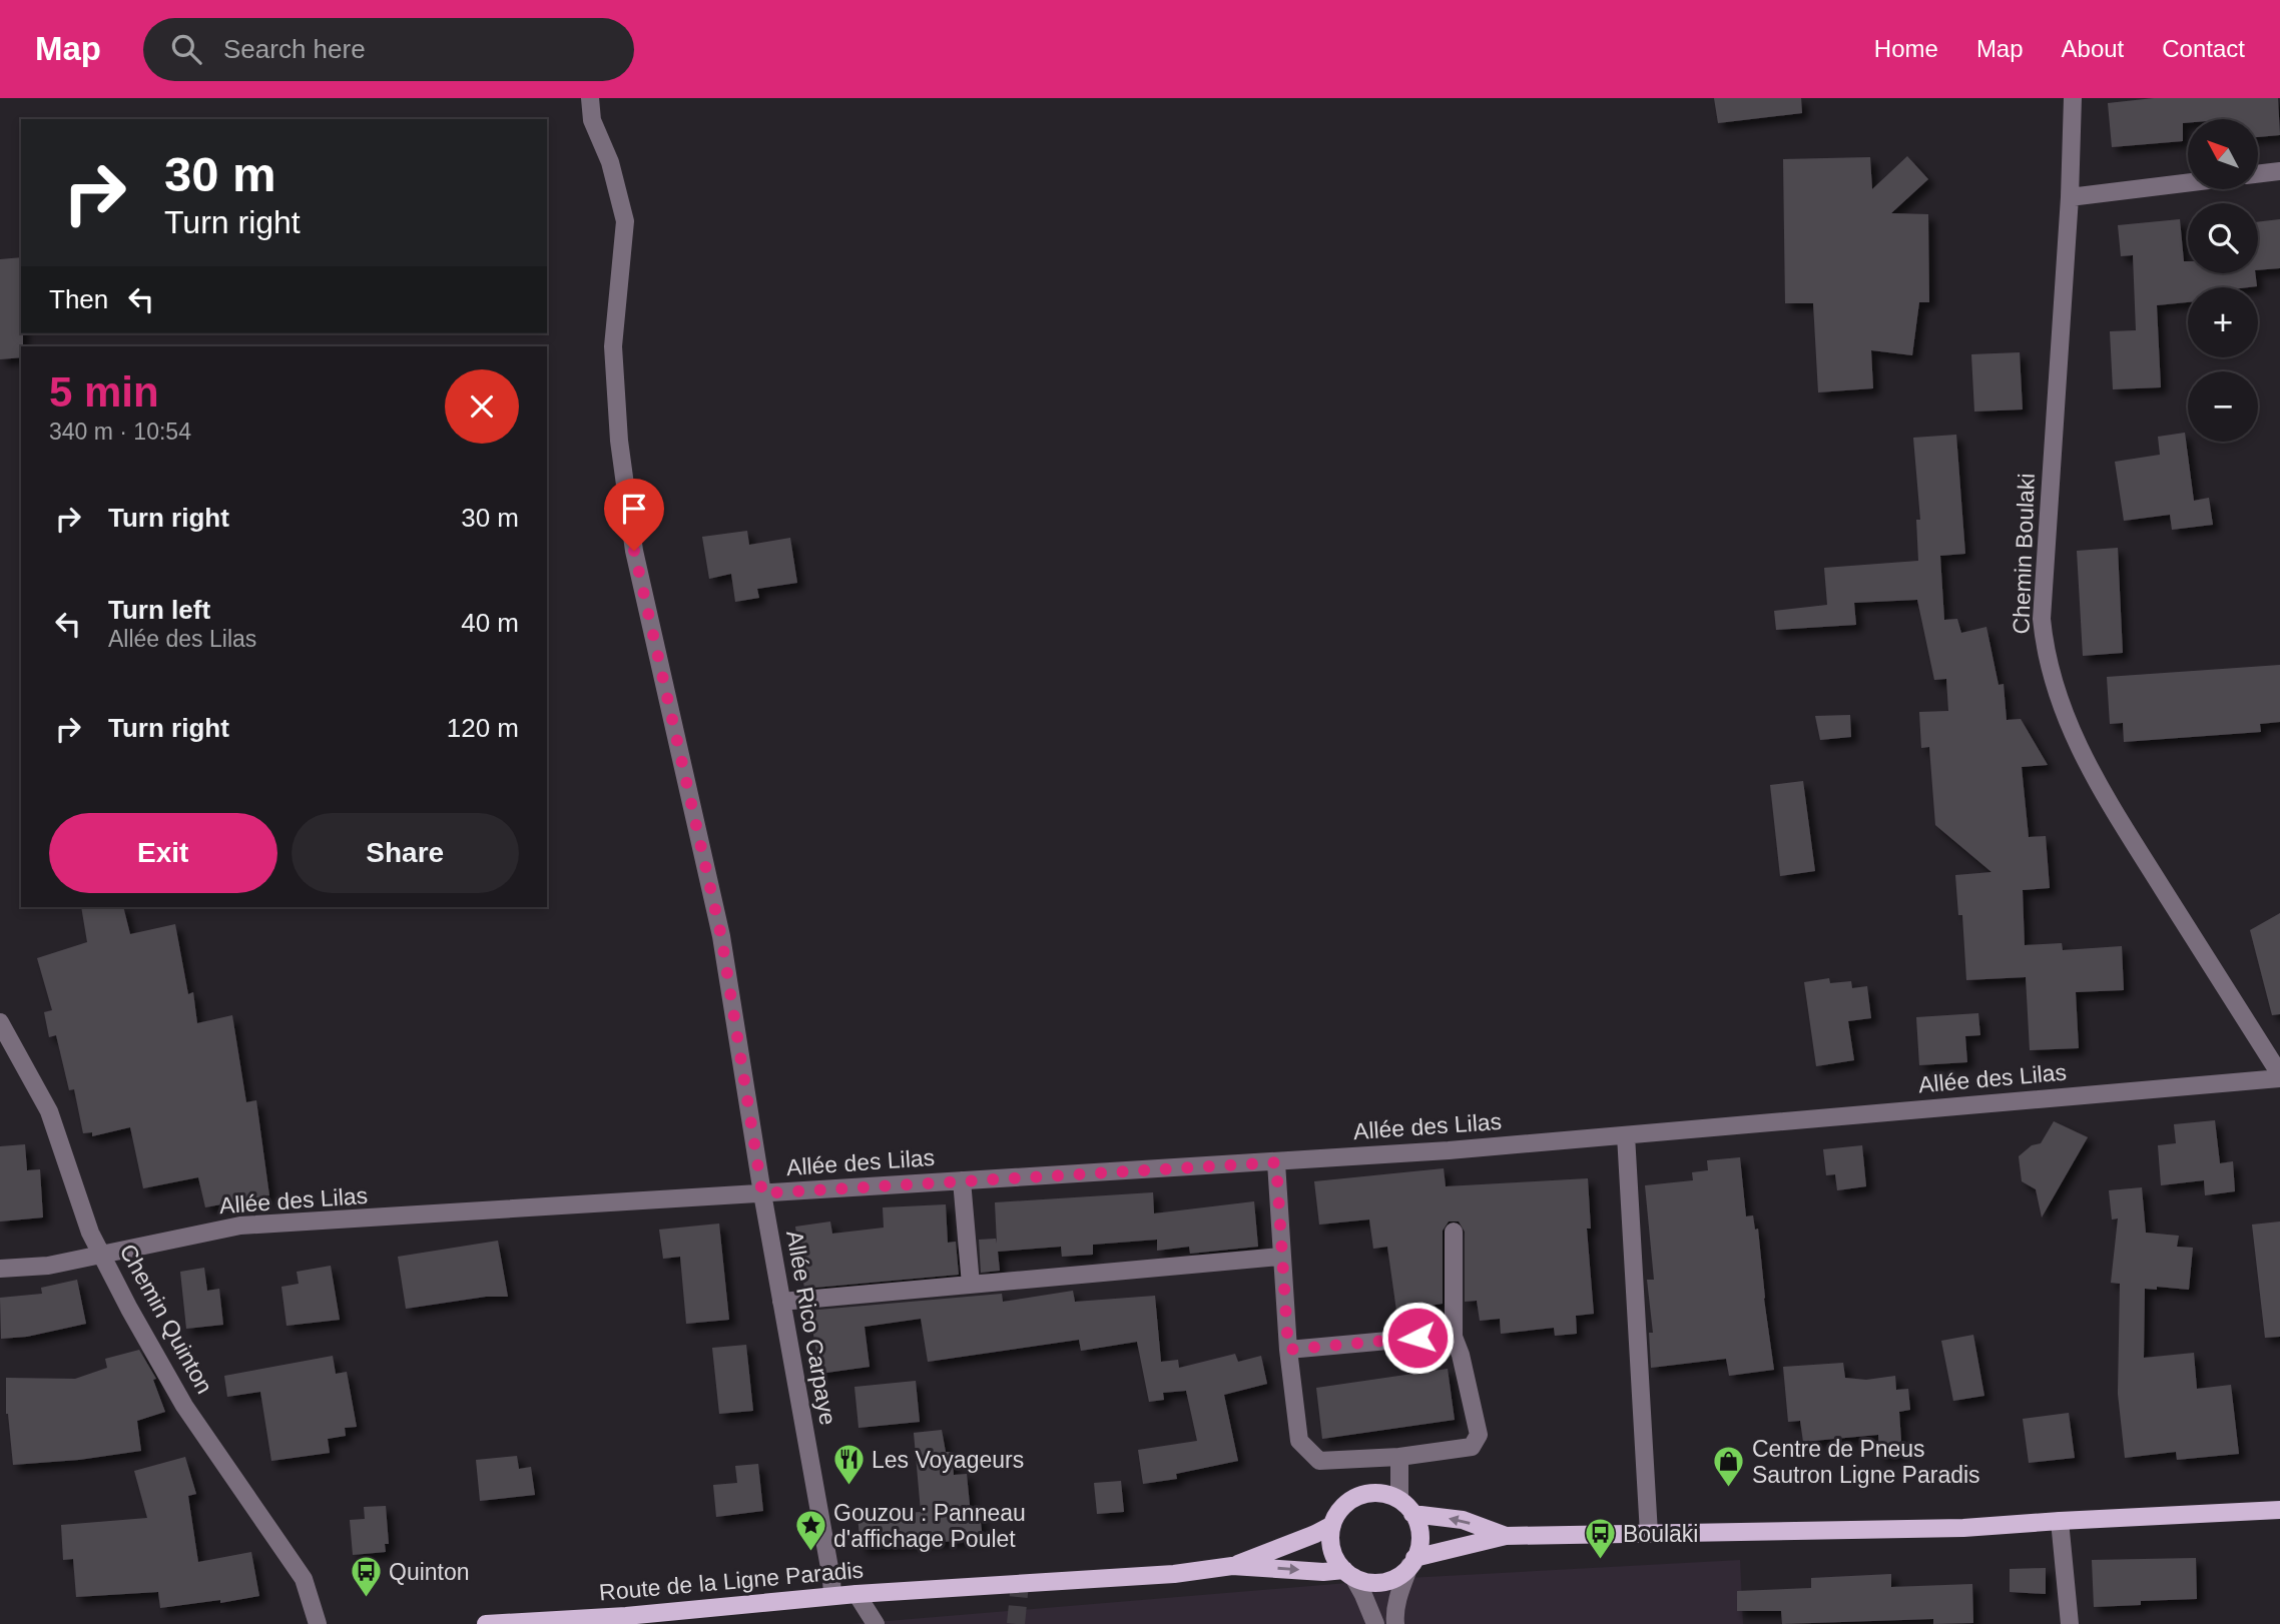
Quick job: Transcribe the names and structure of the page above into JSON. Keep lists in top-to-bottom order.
{
  "streets": {
    "main road": ["Route de la Ligne Paradis"],
    "street": [
      "Chemin Boulaki",
      "Allée des Lilas",
      "Chemin Quinton",
      "Allée Rico Carpaye"
    ]
  },
  "crossings": [
    ["Chemin Boulaki", "Allée des Lilas"],
    ["Allée des Lilas", "Chemin Quinton"],
    ["Allée des Lilas", "Allée Rico Carpaye"],
    ["Allée Rico Carpaye", "Route de la Ligne Paradis"]
  ],
  "places": {
    "restaurant": ["Les Voyageurs"],
    "shop": ["Centre de Pneus Sautron Ligne Paradis"],
    "place": ["Gouzou : Panneau d'affichage Poulet"],
    "bus stop": ["Boulaki", "Quinton"]
  },
  "north": "top left",
  "page": {
    "header": "Map",
    "search": "Search here",
    "nav": [
      "Home",
      "Map",
      "About",
      "Contact"
    ],
    "map_buttons": ["+", "−"],
    "turn": ["30 m", "Turn right"],
    "then": "Then",
    "heading": ["5 min", "340 m · 10:54"],
    "list": [
      {
        "name": "Turn right",
        "value": "30 m"
      },
      {
        "name": "Turn left",
        "note": "Allée des Lilas",
        "value": "40 m"
      },
      {
        "name": "Turn right",
        "value": "120 m"
      }
    ],
    "buttons": ["Exit", "Share"]
  }
}
